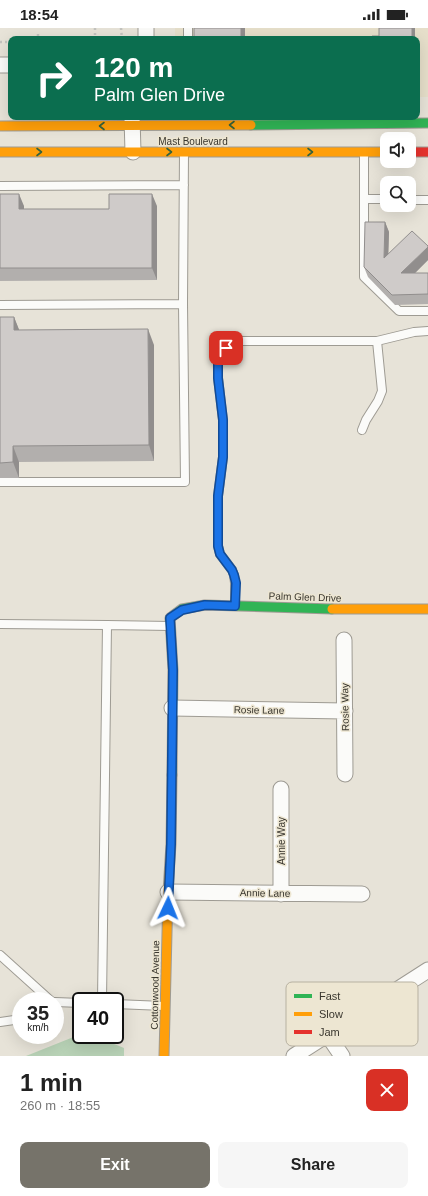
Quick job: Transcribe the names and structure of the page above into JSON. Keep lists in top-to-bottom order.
{
  "streets": {
    "main road": ["Mast Boulevard", "Palm Glen Drive", "Cottonwood Avenue"],
    "street": [
      "Rosie Way",
      "Rosie Lane",
      "Annie Way",
      "Annie Lane"
    ]
  },
  "crossings": [
    ["Palm Glen Drive", "Cottonwood Avenue"],
    ["Rosie Way", "Rosie Lane"],
    ["Rosie Lane", "Cottonwood Avenue"],
    ["Annie Way", "Annie Lane"],
    ["Annie Lane", "Cottonwood Avenue"]
  ],
  "legend": ["Fast", "Slow", "Jam"],
  "page": {
    "status": "18:54",
    "turn": ["120 m", "Palm Glen Drive"],
    "speed": "35 km/h",
    "limit": "40",
    "heading": ["1 min", "260 m · 18:55"],
    "buttons": ["Exit", "Share"]
  }
}
